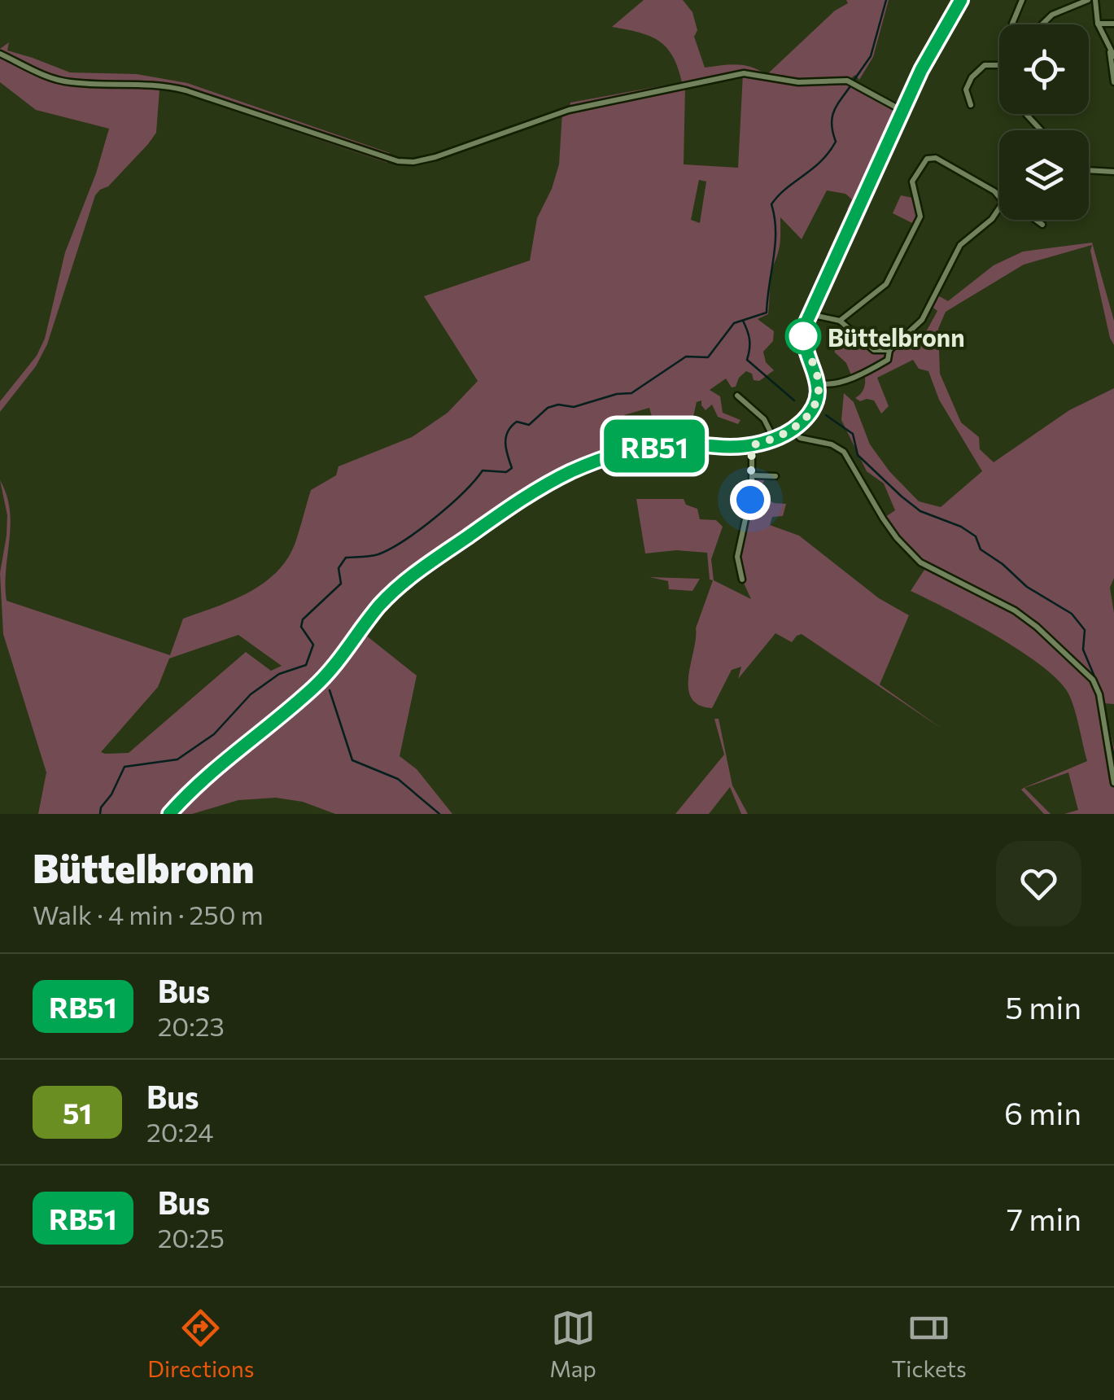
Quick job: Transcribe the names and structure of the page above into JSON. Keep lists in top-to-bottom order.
{
  "places": ["Büttelbronn"],
  "lines": ["bus line RB51"],
  "page": {
    "on_map": "RB51",
    "heading": ["Büttelbronn", "Walk · 4 min · 250 m"],
    "list": [
      {
        "mark": "RB51",
        "name": "Bus",
        "note": "20:23",
        "value": "5 min"
      },
      {
        "mark": "51",
        "name": "Bus",
        "note": "20:24",
        "value": "6 min"
      },
      {
        "mark": "RB51",
        "name": "Bus",
        "note": "20:25",
        "value": "7 min"
      }
    ],
    "tabs": ["Directions", "Map", "Tickets"]
  }
}
